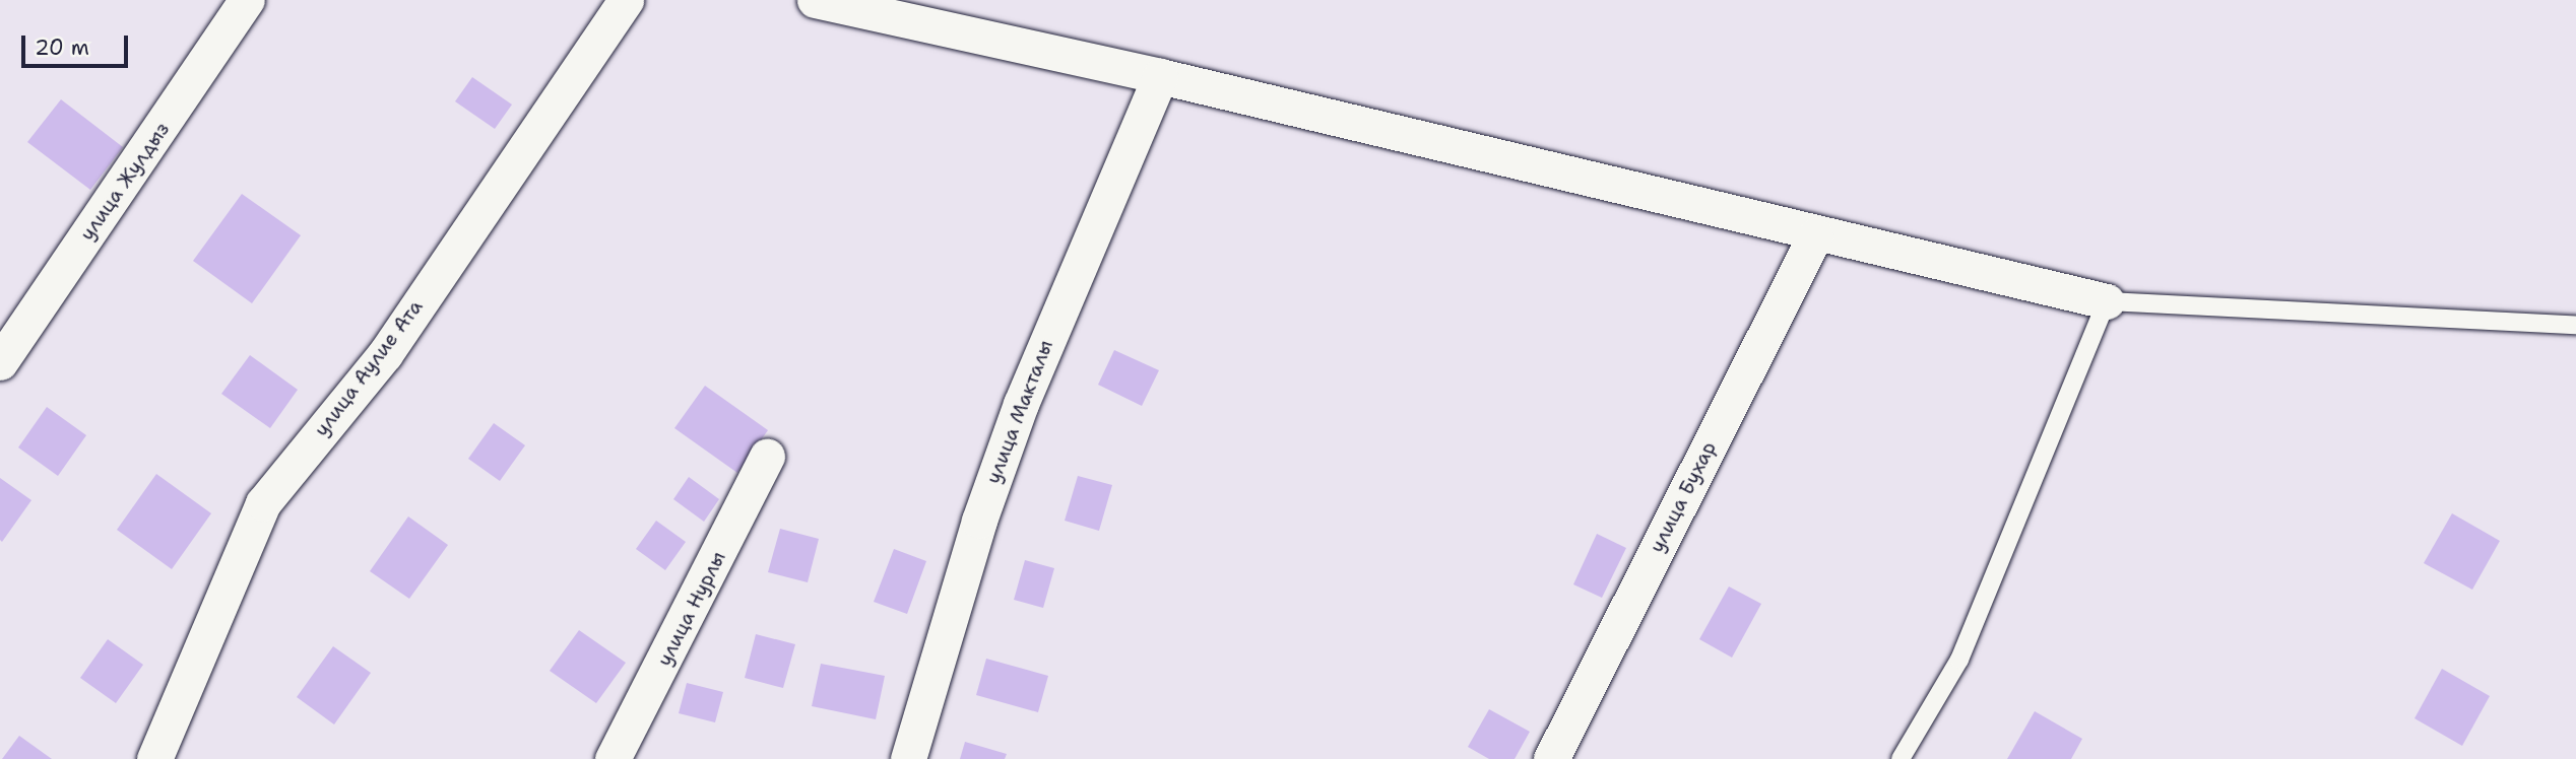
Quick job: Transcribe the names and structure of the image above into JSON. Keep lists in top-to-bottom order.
{
  "streets": {
    "street": [
      "улица Жулдыз",
      "улица Аулие Ата",
      "улица Макталы",
      "улица Бухар",
      "улица Нурлы"
    ]
  },
  "scale_bar": "20 m"
}
